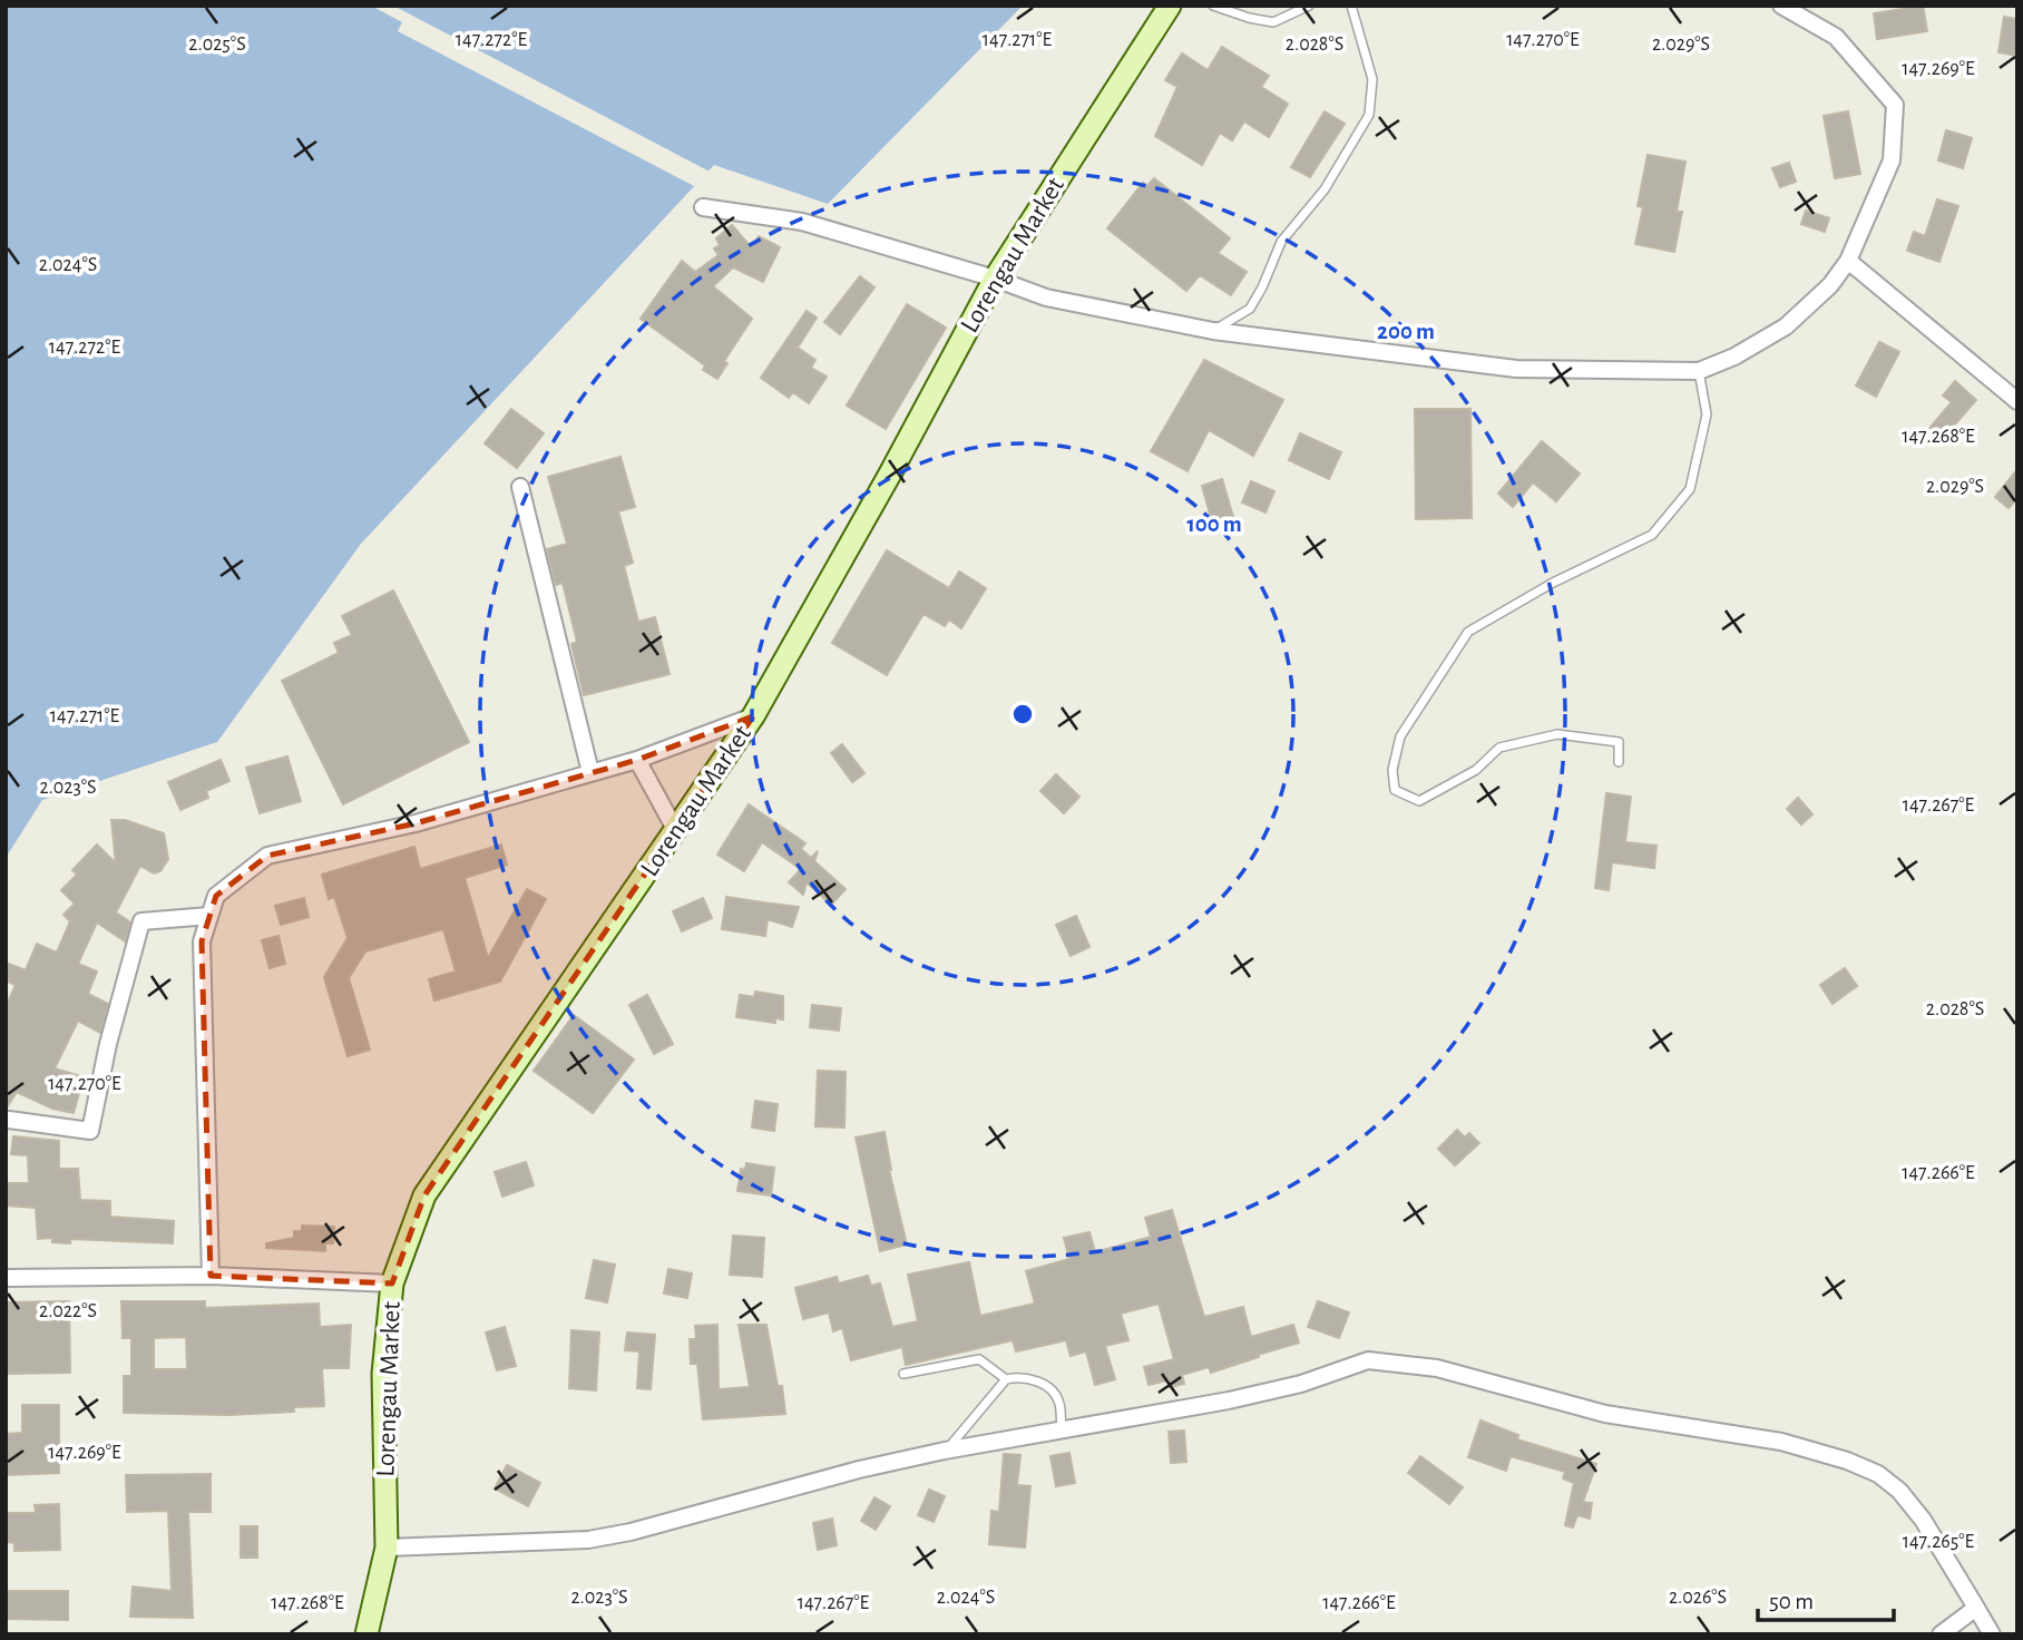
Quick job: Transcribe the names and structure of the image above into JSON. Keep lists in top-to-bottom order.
{
  "streets": {
    "main road": ["Lorengau Market"]
  },
  "scale_bar": "50 m",
  "coordinates": [
    "147.271°E",
    "147.270°E",
    "147.272°E",
    "2.029°S",
    "2.025°S",
    "2.028°S",
    "147.269°E",
    "2.024°S",
    "147.268°E",
    "2.023°S",
    "147.267°E",
    "147.266°E",
    "2.022°S",
    "147.265°E",
    "2.026°S"
  ],
  "rings": ["200 m", "100 m"]
}
